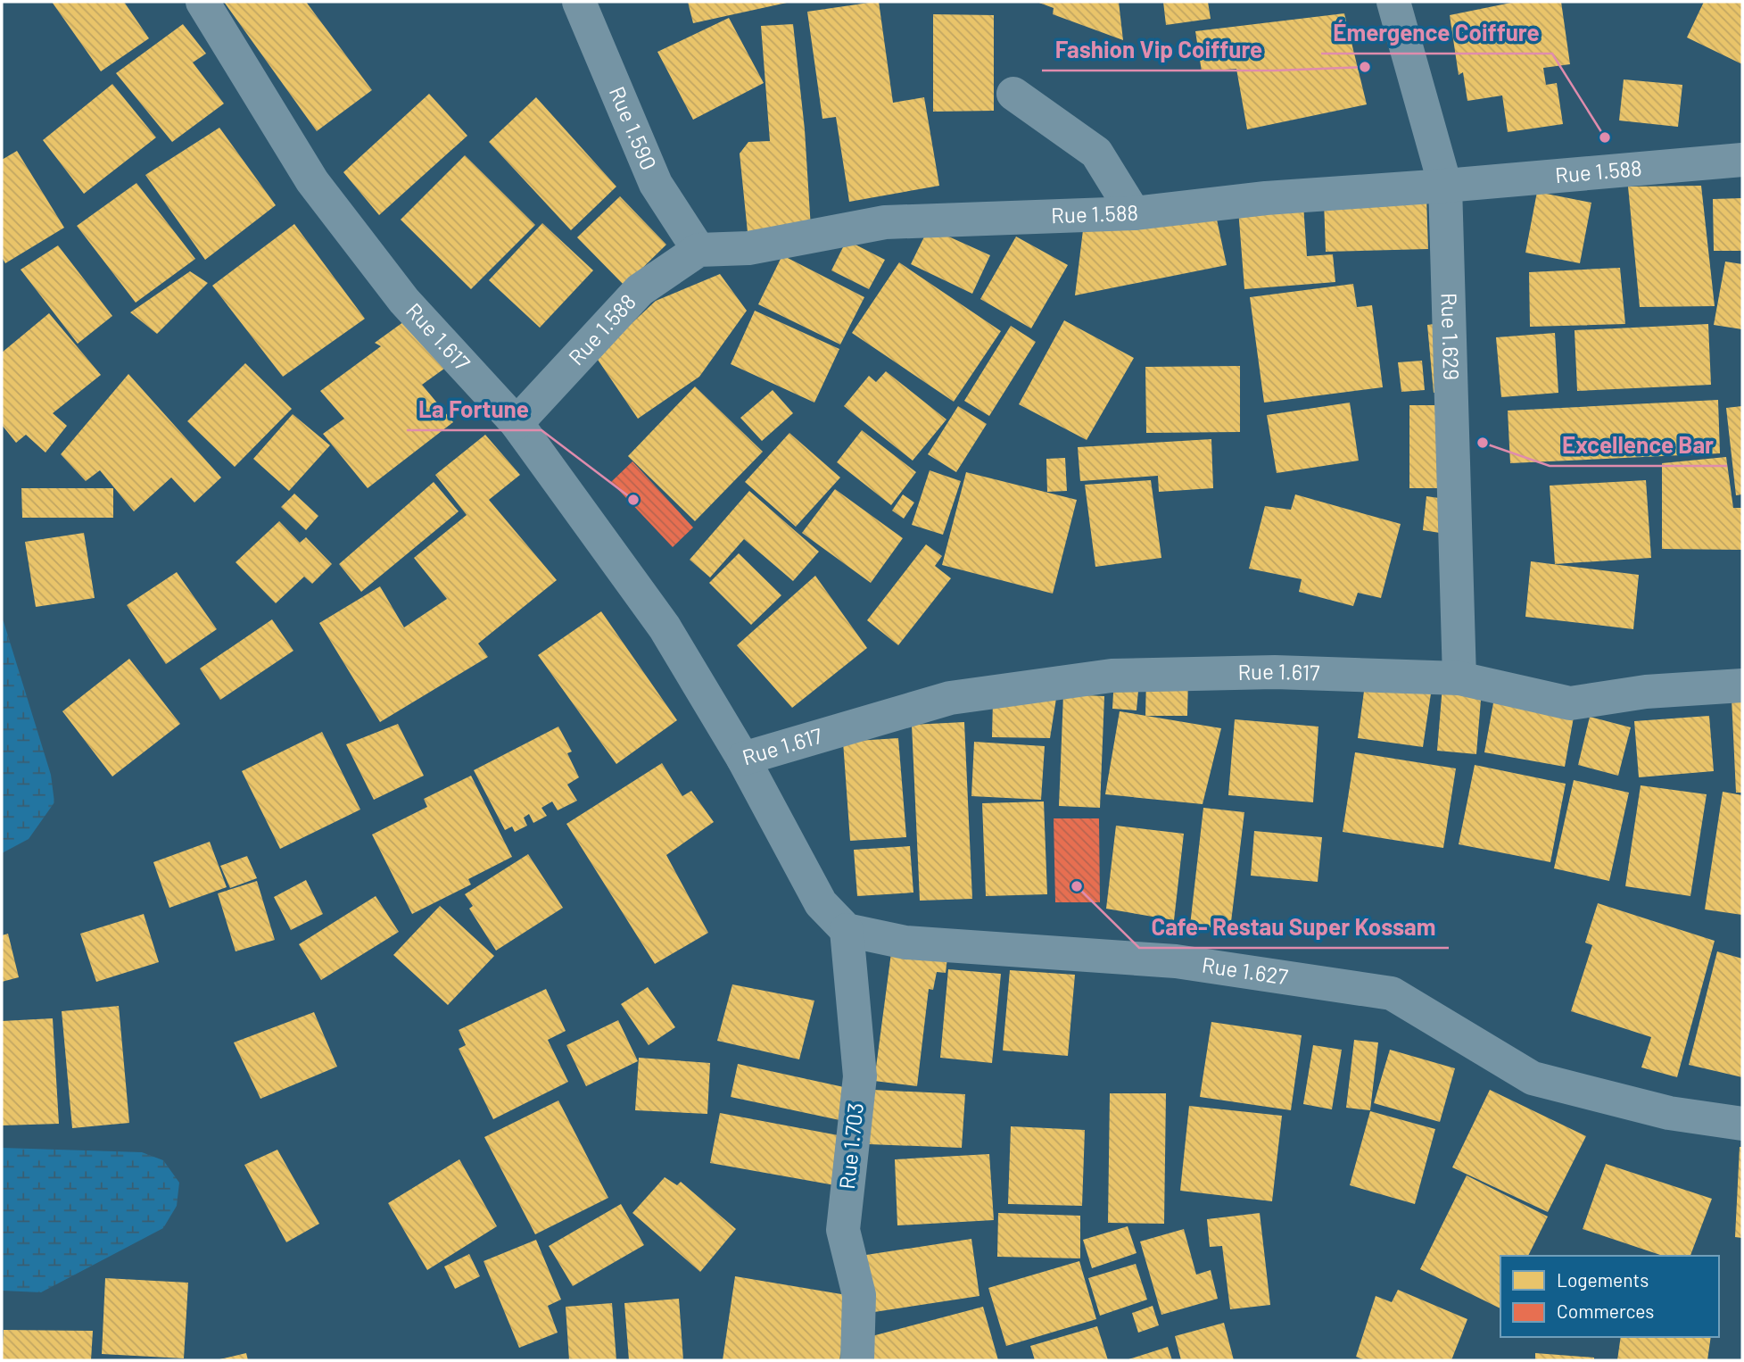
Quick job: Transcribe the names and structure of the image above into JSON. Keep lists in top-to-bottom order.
{
  "streets": {
    "street": [
      "Rue 1.590",
      "Rue 1.588",
      "Rue 1.629",
      "Rue 1.617",
      "Rue 1.627",
      "Rue 1.703"
    ]
  },
  "crossings": [
    ["Rue 1.590", "Rue 1.588"],
    ["Rue 1.588", "Rue 1.629"],
    ["Rue 1.588", "Rue 1.617"],
    ["Rue 1.629", "Rue 1.617"],
    ["Rue 1.627", "Rue 1.703"]
  ],
  "places": [
    "Fashion Vip Coiffure",
    "Émergence Coiffure",
    "Excellence Bar",
    "La Fortune",
    "Cafe- Restau Super Kossam"
  ],
  "legend": ["Logements", "Commerces"]
}
